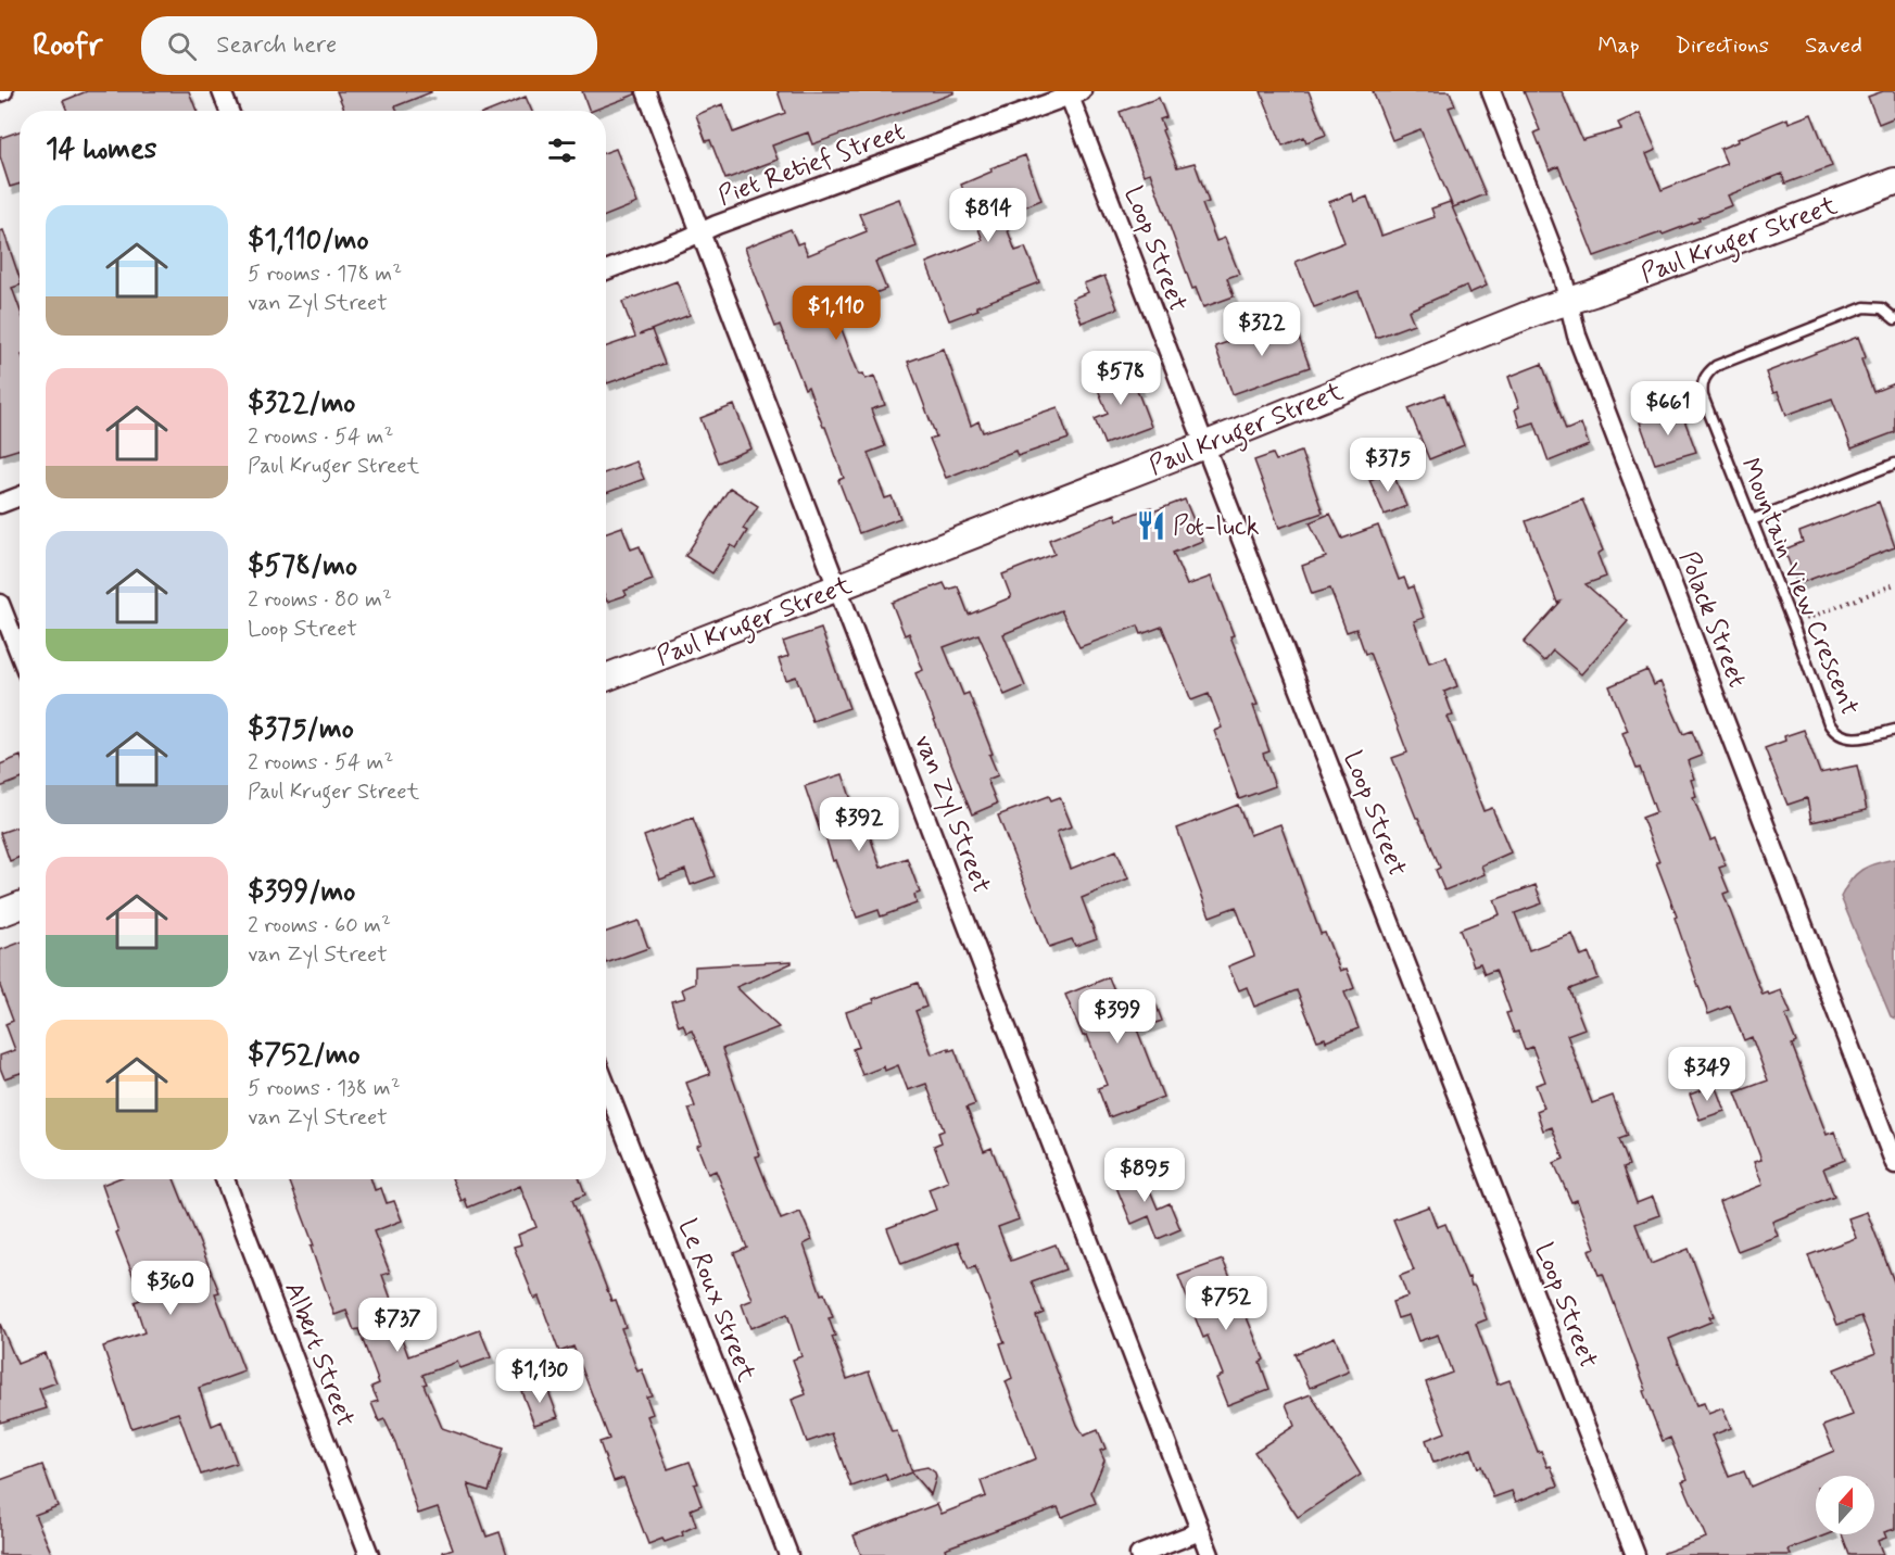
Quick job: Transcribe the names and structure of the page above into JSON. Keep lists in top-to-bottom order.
{
  "streets": {
    "street": [
      "Piet Retief Street",
      "Paul Kruger Street",
      "Loop Street",
      "Polack Street",
      "van Zyl Street",
      "Le Roux Street",
      "Albert Street"
    ],
    "lane": ["Mountain View Crescent"]
  },
  "crossings": [
    ["Piet Retief Street", "Loop Street"],
    ["Piet Retief Street", "van Zyl Street"],
    ["Paul Kruger Street", "Loop Street"],
    ["Paul Kruger Street", "Polack Street"],
    ["Paul Kruger Street", "van Zyl Street"]
  ],
  "places": {
    "restaurant": ["Pot-luck"]
  },
  "north": "top",
  "page": {
    "header": "Roofr",
    "search": "Search here",
    "nav": ["Map", "Directions", "Saved"],
    "heading": "14 homes",
    "price": [
      "$814",
      "$1,110",
      "$322",
      "$578",
      "$661",
      "$375",
      "$392",
      "$399",
      "$349",
      "$895",
      "$360",
      "$752",
      "$737",
      "$1,130"
    ],
    "list": [
      {
        "name": "$1,110/mo",
        "note": "5 rooms · 178 m² · van Zyl Street"
      },
      {
        "name": "$322/mo",
        "note": "2 rooms · 54 m² · Paul Kruger Street"
      },
      {
        "name": "$578/mo",
        "note": "2 rooms · 80 m² · Loop Street"
      },
      {
        "name": "$375/mo",
        "note": "2 rooms · 54 m² · Paul Kruger Street"
      },
      {
        "name": "$399/mo",
        "note": "2 rooms · 60 m² · van Zyl Street"
      },
      {
        "name": "$752/mo",
        "note": "5 rooms · 138 m² · van Zyl Street"
      }
    ]
  }
}
